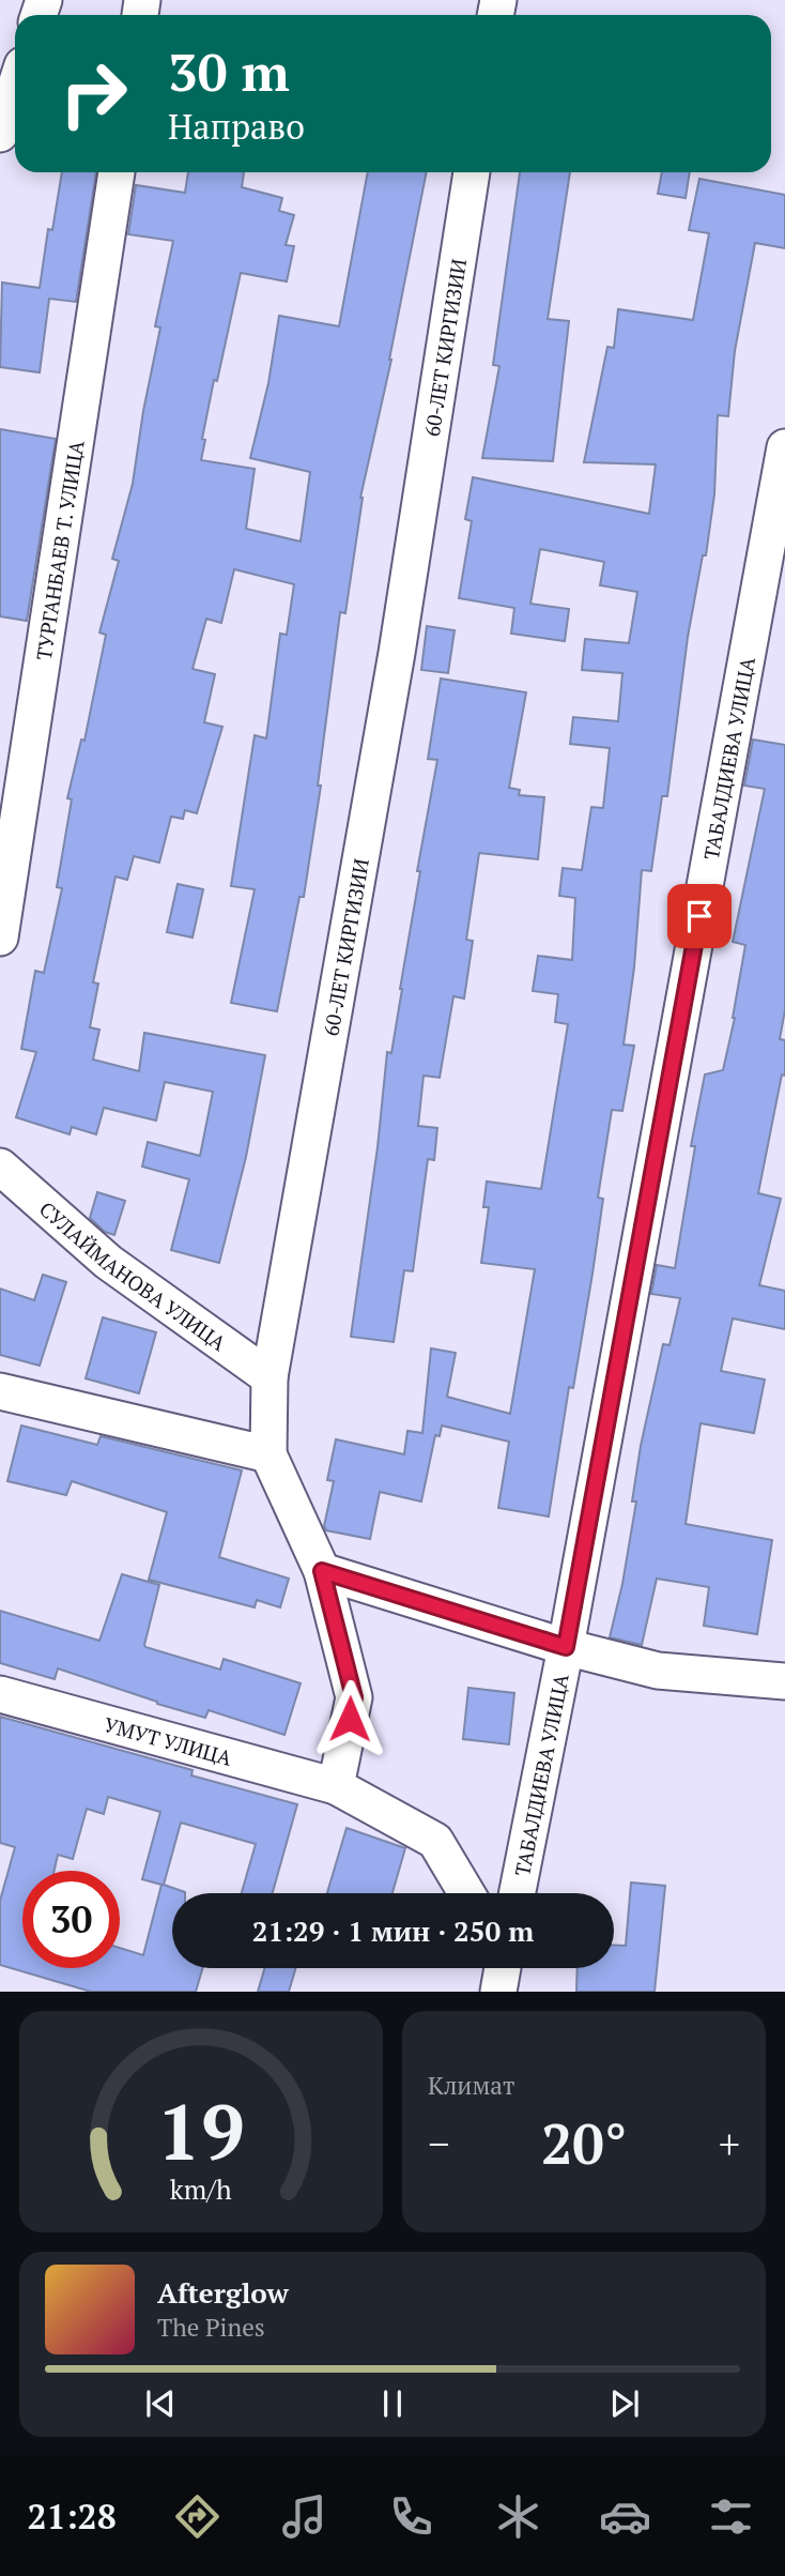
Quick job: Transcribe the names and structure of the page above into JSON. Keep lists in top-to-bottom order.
{
  "streets": {
    "street": [
      "60-ЛЕТ КИРГИЗИИ",
      "ТУРГАНБАЕВ Т. УЛИЦА",
      "ТАБАЛДИЕВА УЛИЦА",
      "СУЛАЙМАНОВА УЛИЦА",
      "УМУТ УЛИЦА"
    ]
  },
  "crossings": [
    ["60-ЛЕТ КИРГИЗИИ", "СУЛАЙМАНОВА УЛИЦА"]
  ],
  "page": {
    "turn": ["30 m", "Направо"],
    "limit": "30",
    "trip": "21:29 · 1 мин · 250 m",
    "tile": "Климат",
    "heat": ["−", "20°", "+"],
    "song": ["Afterglow", "The Pines"],
    "tabs": "21:28",
    "gauge": ["19", "km/h"]
  }
}
